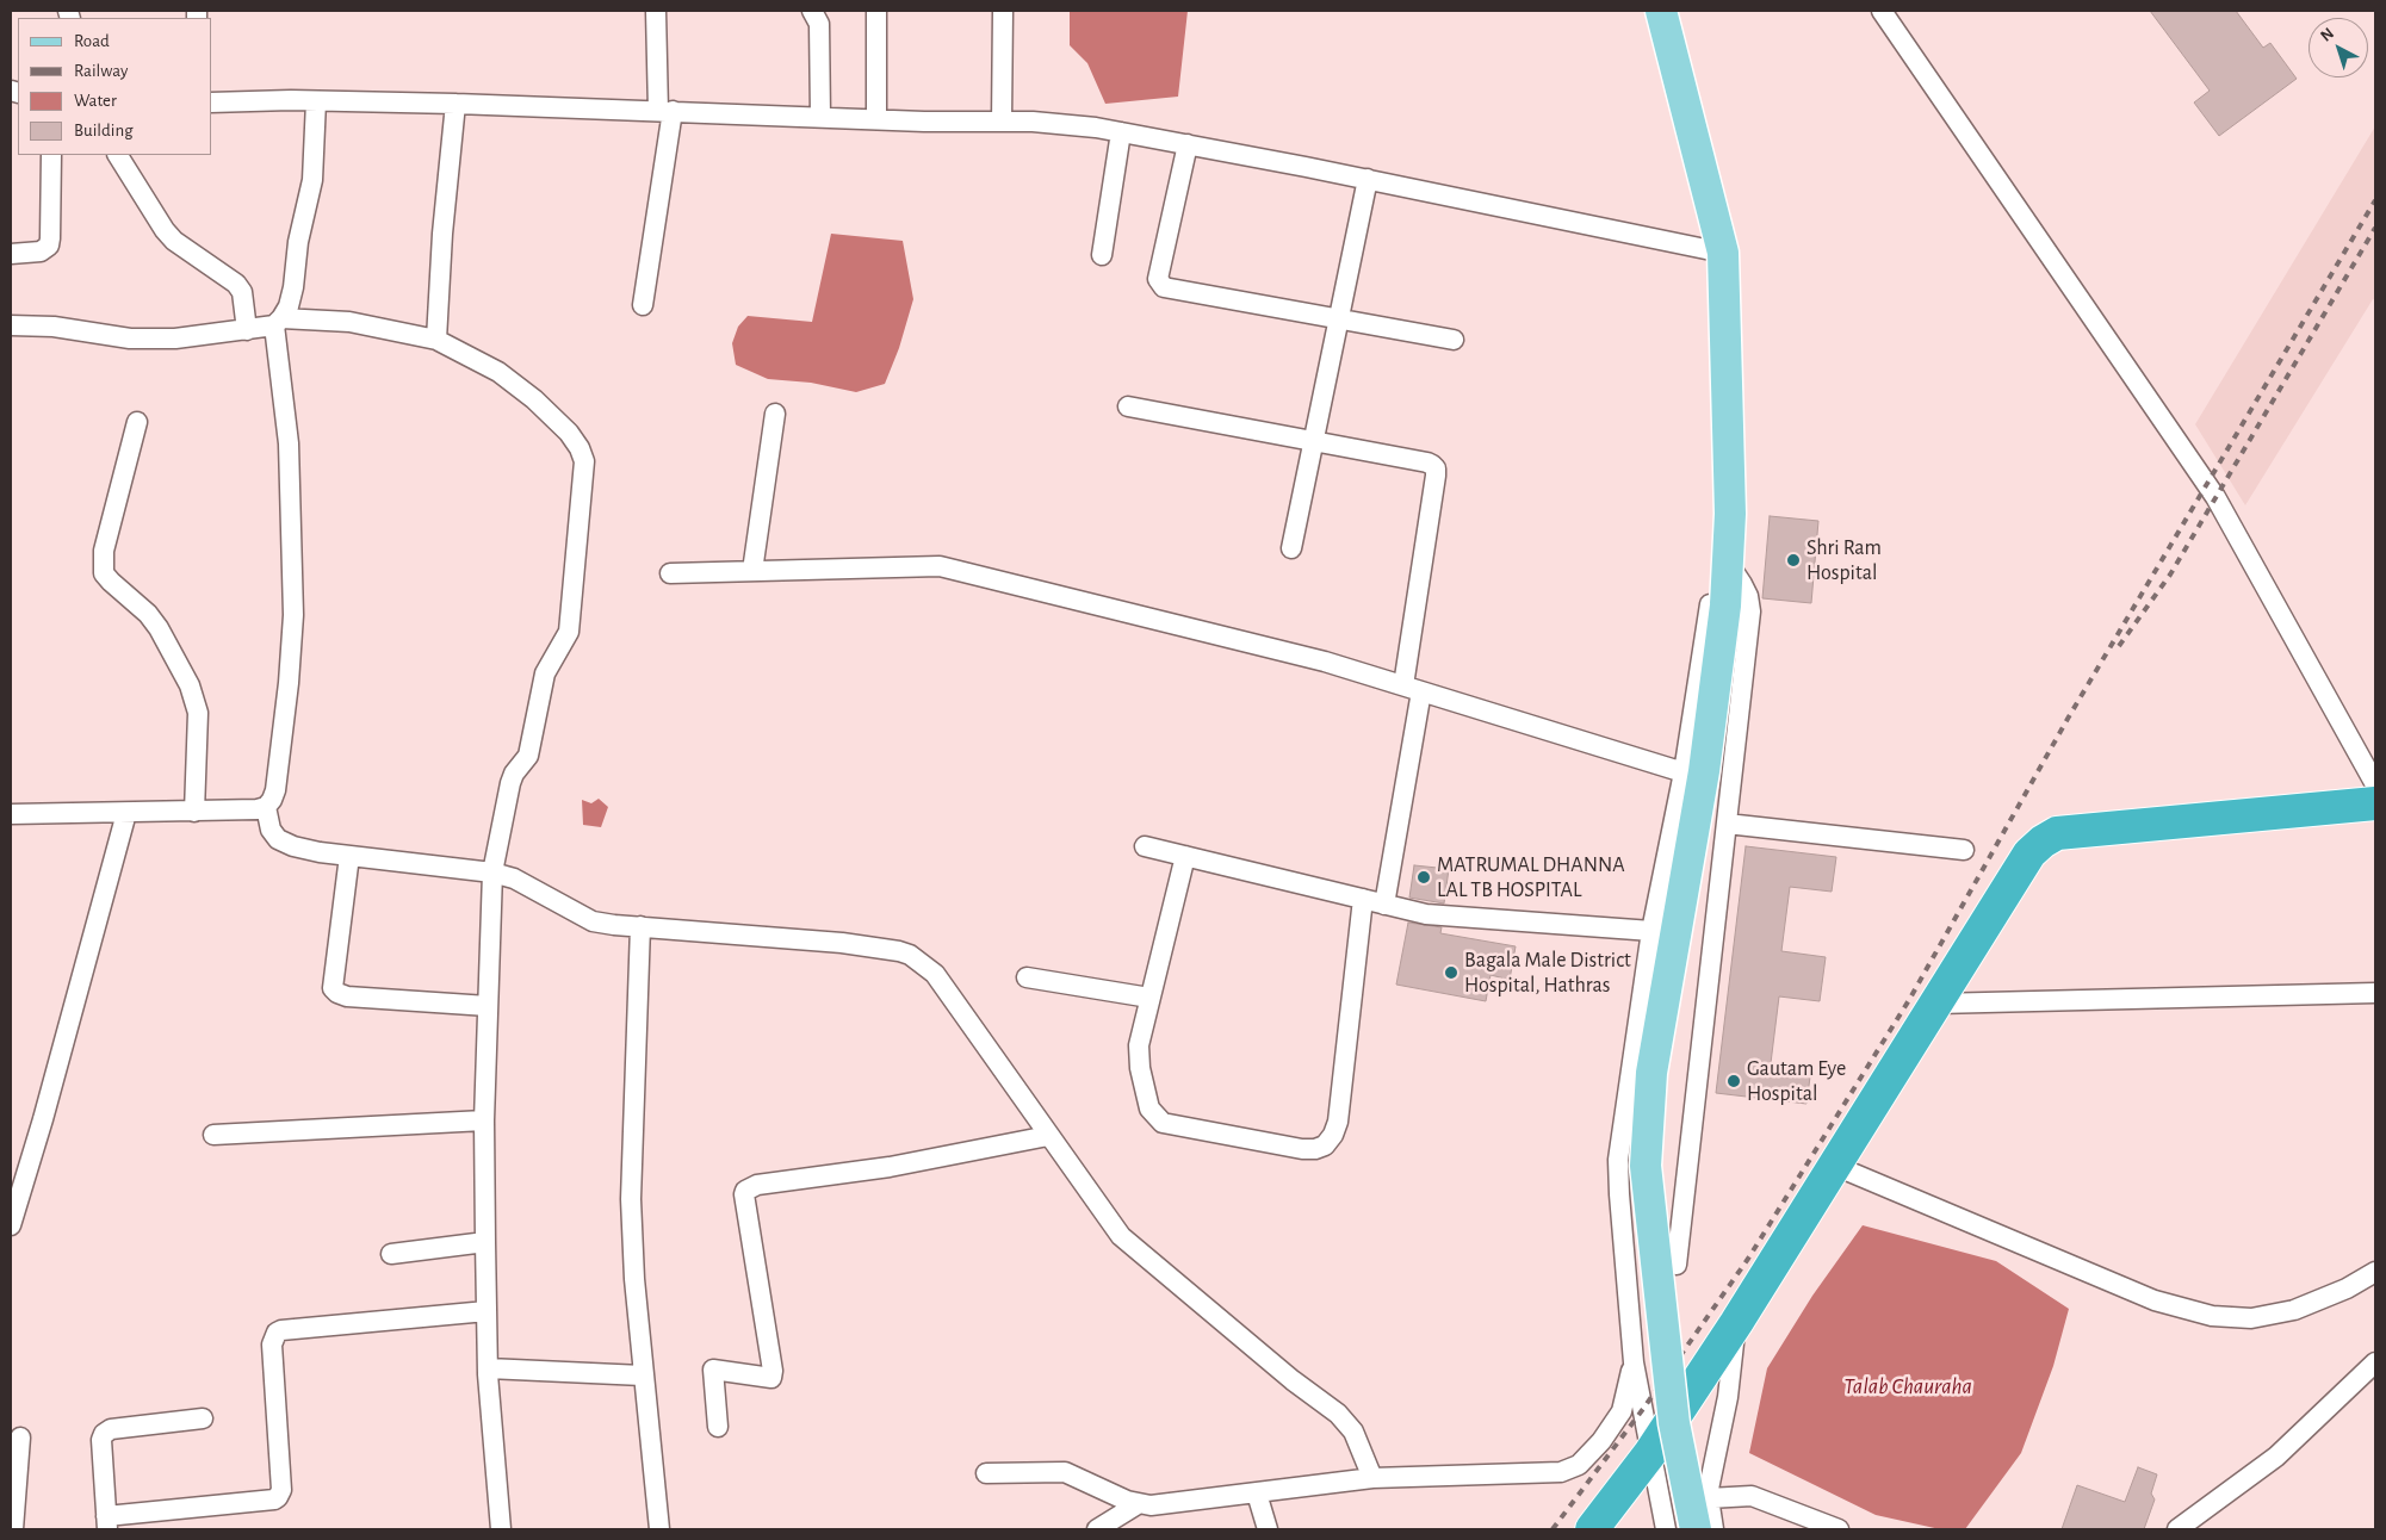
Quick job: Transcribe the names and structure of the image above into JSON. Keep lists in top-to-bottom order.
{
  "water": ["Talab Chauraha"],
  "places": [
    "Shri Ram Hospital",
    "MATRUMAL DHANNA LAL TB HOSPITAL",
    "Bagala Male District Hospital, Hathras",
    "Gautam Eye Hospital"
  ],
  "legend": [
    "Road",
    "Railway",
    "Water",
    "Building"
  ],
  "north": "top left"
}
